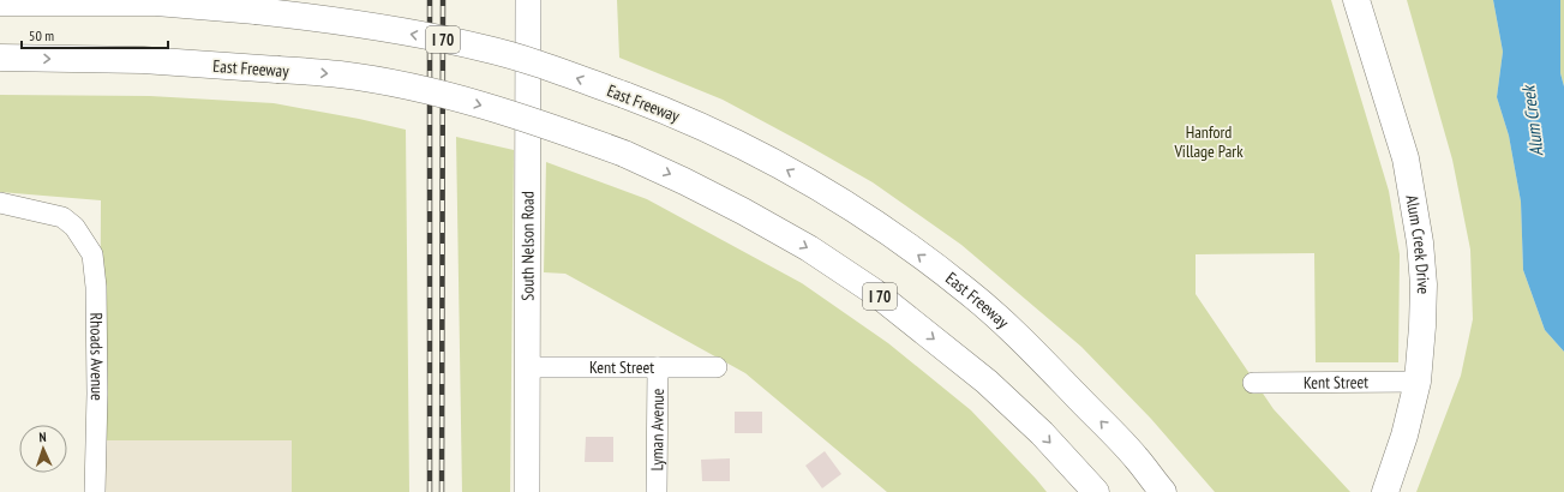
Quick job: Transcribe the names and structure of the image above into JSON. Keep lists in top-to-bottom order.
{
  "streets": {
    "main road": ["I 70", "East Freeway", "Alum Creek Drive"],
    "street": [
      "South Nelson Road",
      "Rhoads Avenue",
      "Kent Street",
      "Lyman Avenue"
    ]
  },
  "crossings": [
    ["Alum Creek Drive", "Kent Street"],
    ["South Nelson Road", "Kent Street"],
    ["Kent Street", "Lyman Avenue"]
  ],
  "water": ["Alum Creek"],
  "parks": ["Hanford Village Park"],
  "scale_bar": "50 m",
  "north": "top"
}
